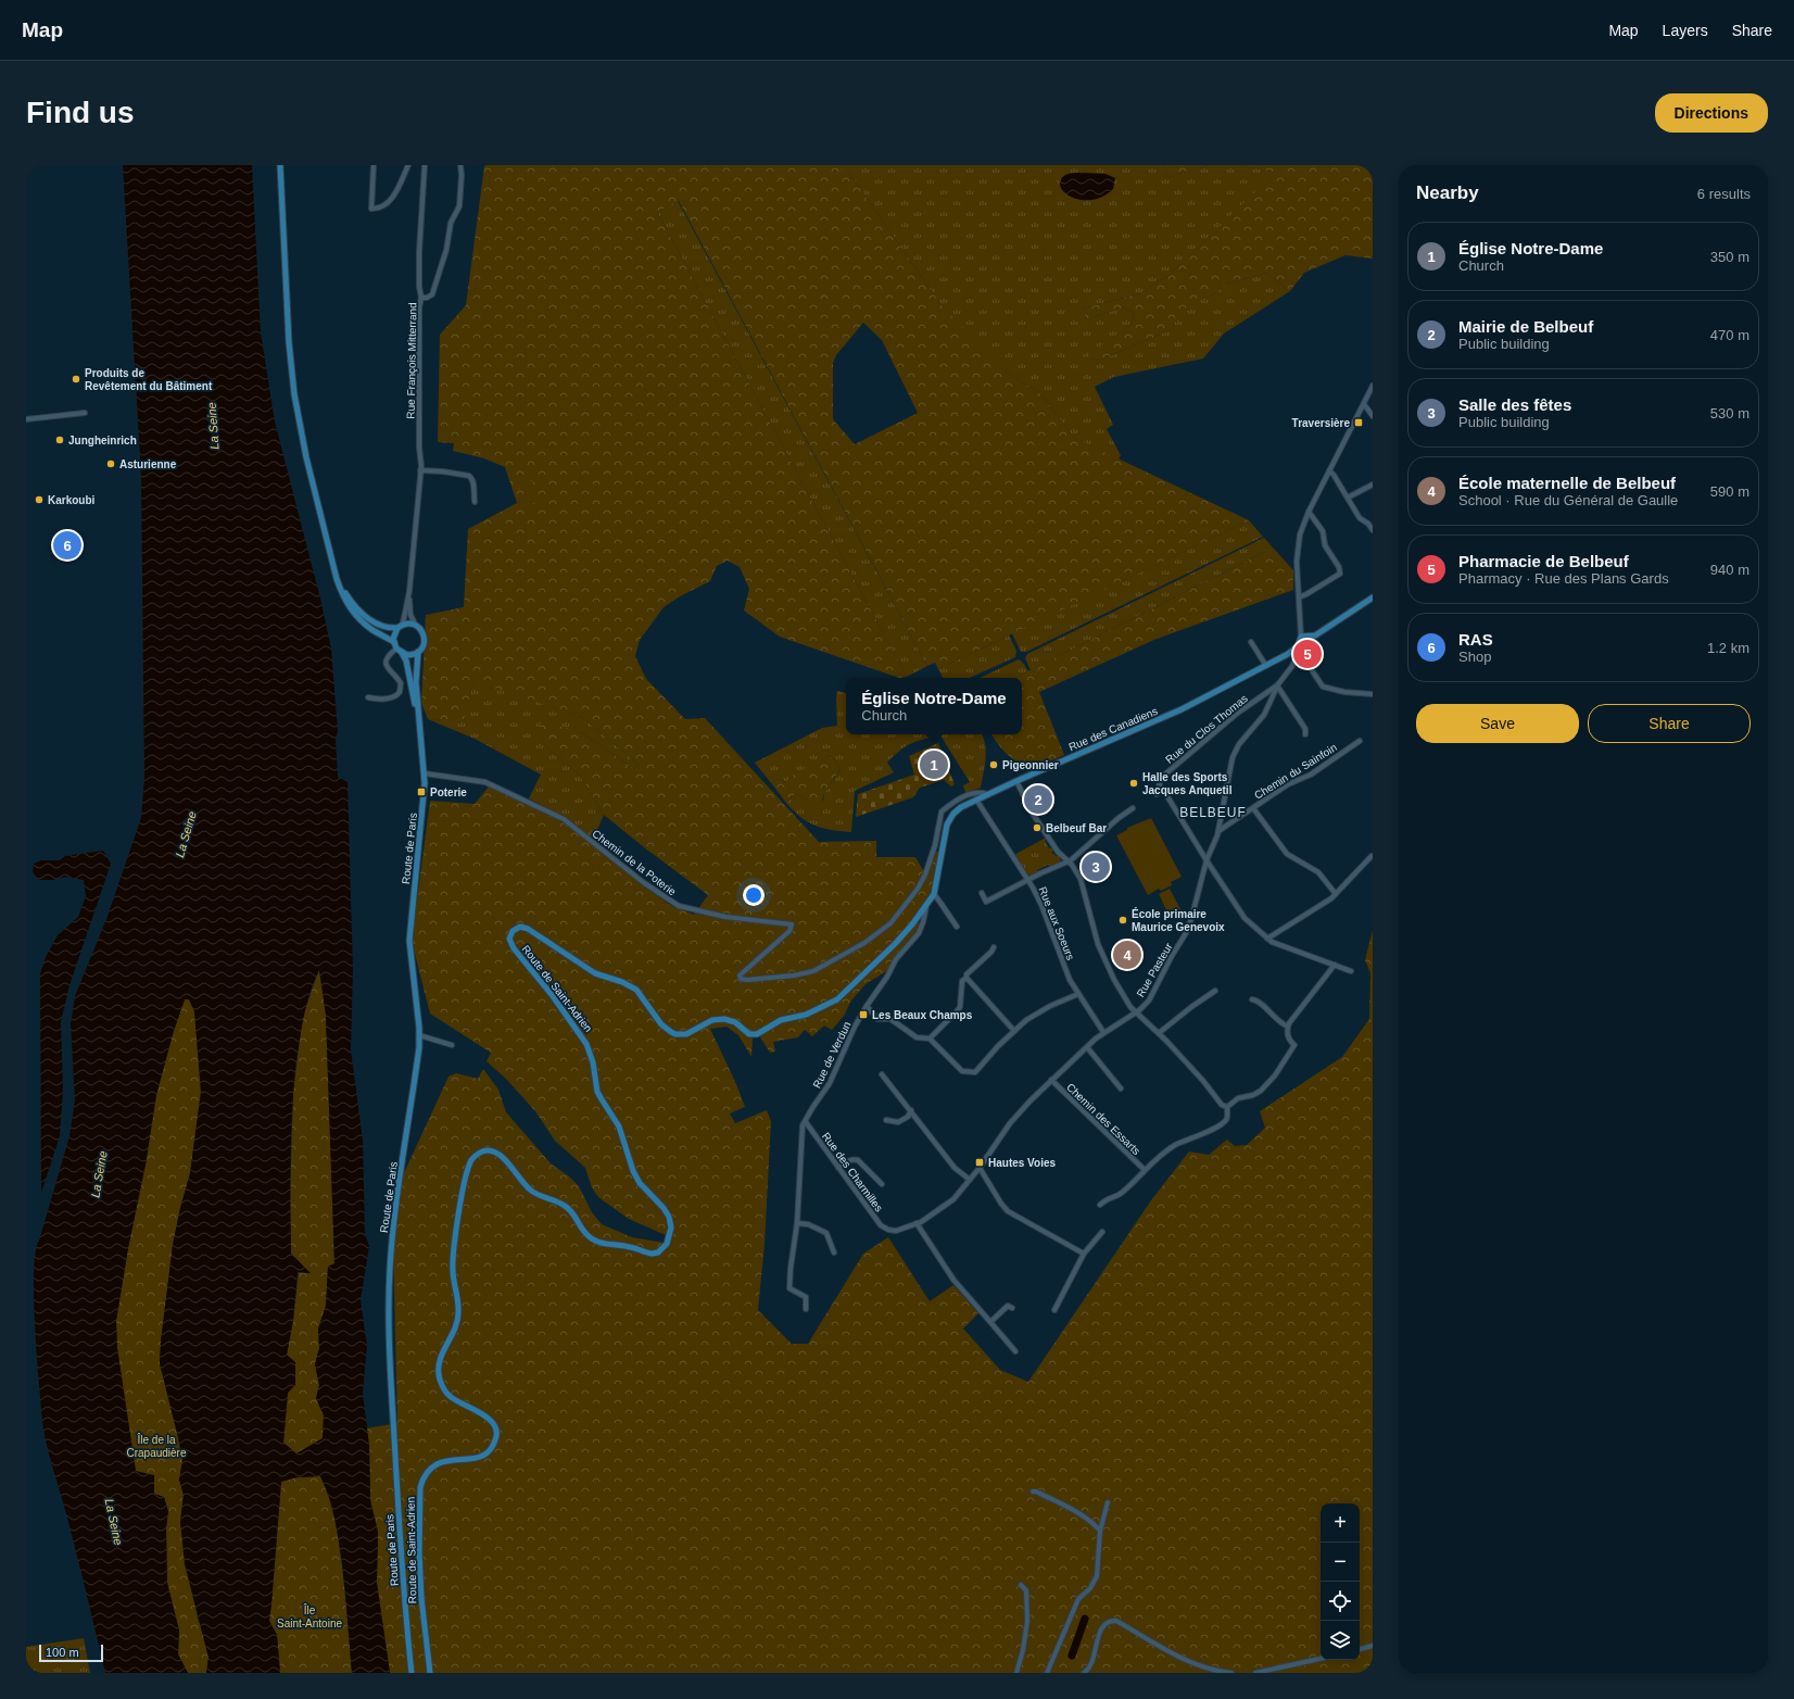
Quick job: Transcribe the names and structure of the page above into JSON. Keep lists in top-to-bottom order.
{
  "streets": {
    "main road": ["Rue des Canadiens", "Route de Paris", "Route de Saint-Adrien"],
    "street": [
      "Rue François Mitterrand",
      "Rue du Clos Thomas",
      "Chemin du Sainfoin",
      "Chemin de la Poterie",
      "Rue aux Soeurs",
      "Rue Pasteur",
      "Rue de Verdun",
      "Chemin des Essarts",
      "Rue des Charmilles"
    ]
  },
  "crossings": [
    ["Rue des Canadiens", "Chemin de la Poterie"],
    ["Rue des Canadiens", "Rue aux Soeurs"],
    ["Rue des Canadiens", "Rue Pasteur"],
    ["Rue du Clos Thomas", "Rue Pasteur"],
    ["Chemin du Sainfoin", "Rue Pasteur"],
    ["Route de Paris", "Chemin de la Poterie"],
    ["Rue aux Soeurs", "Rue Pasteur"],
    ["Rue Pasteur", "Chemin des Essarts"],
    ["Rue Pasteur", "Rue des Charmilles"],
    ["Route de Saint-Adrien", "Rue de Verdun"],
    ["Rue de Verdun", "Rue des Charmilles"]
  ],
  "districts": ["BELBEUF"],
  "water": ["La Seine"],
  "parks": ["Île de la Crapaudière", "Île Saint-Antoine"],
  "places": {
    "other": [
      "Produits de Revêtement du Bâtiment",
      "Jungheinrich",
      "Asturienne",
      "Karkoubi",
      "Pigeonnier",
      "Halle des Sports Jacques Anquetil",
      "Belbeuf Bar",
      "École primaire Maurice Genevoix"
    ],
    "transit": [
      "Traversière",
      "Poterie",
      "Les Beaux Champs",
      "Hautes Voies"
    ]
  },
  "scale_bar": "100 m",
  "page": {
    "header": "Map",
    "nav": ["Map", "Layers", "Share"],
    "buttons": [
      "Directions",
      ["Save", "Share"]
    ],
    "title": "Find us",
    "heading": ["Nearby", "6 results"],
    "list": [
      {
        "mark": "1",
        "name": "Église Notre-Dame",
        "note": "Church",
        "value": "350 m"
      },
      {
        "mark": "2",
        "name": "Mairie de Belbeuf",
        "note": "Public building",
        "value": "470 m"
      },
      {
        "mark": "3",
        "name": "Salle des fêtes",
        "note": "Public building",
        "value": "530 m"
      },
      {
        "mark": "4",
        "name": "École maternelle de Belbeuf",
        "note": "School · Rue du Général de Gaulle",
        "value": "590 m"
      },
      {
        "mark": "5",
        "name": "Pharmacie de Belbeuf",
        "note": "Pharmacy · Rue des Plans Gards",
        "value": "940 m"
      },
      {
        "mark": "6",
        "name": "RAS",
        "note": "Shop",
        "value": "1.2 km"
      }
    ],
    "pins": [
      "6",
      "5",
      "1",
      "2",
      "3",
      "4"
    ],
    "popup": ["Église Notre-Dame", "Church"],
    "map_buttons": ["+", "−"],
    "scale": "100 m"
  }
}
